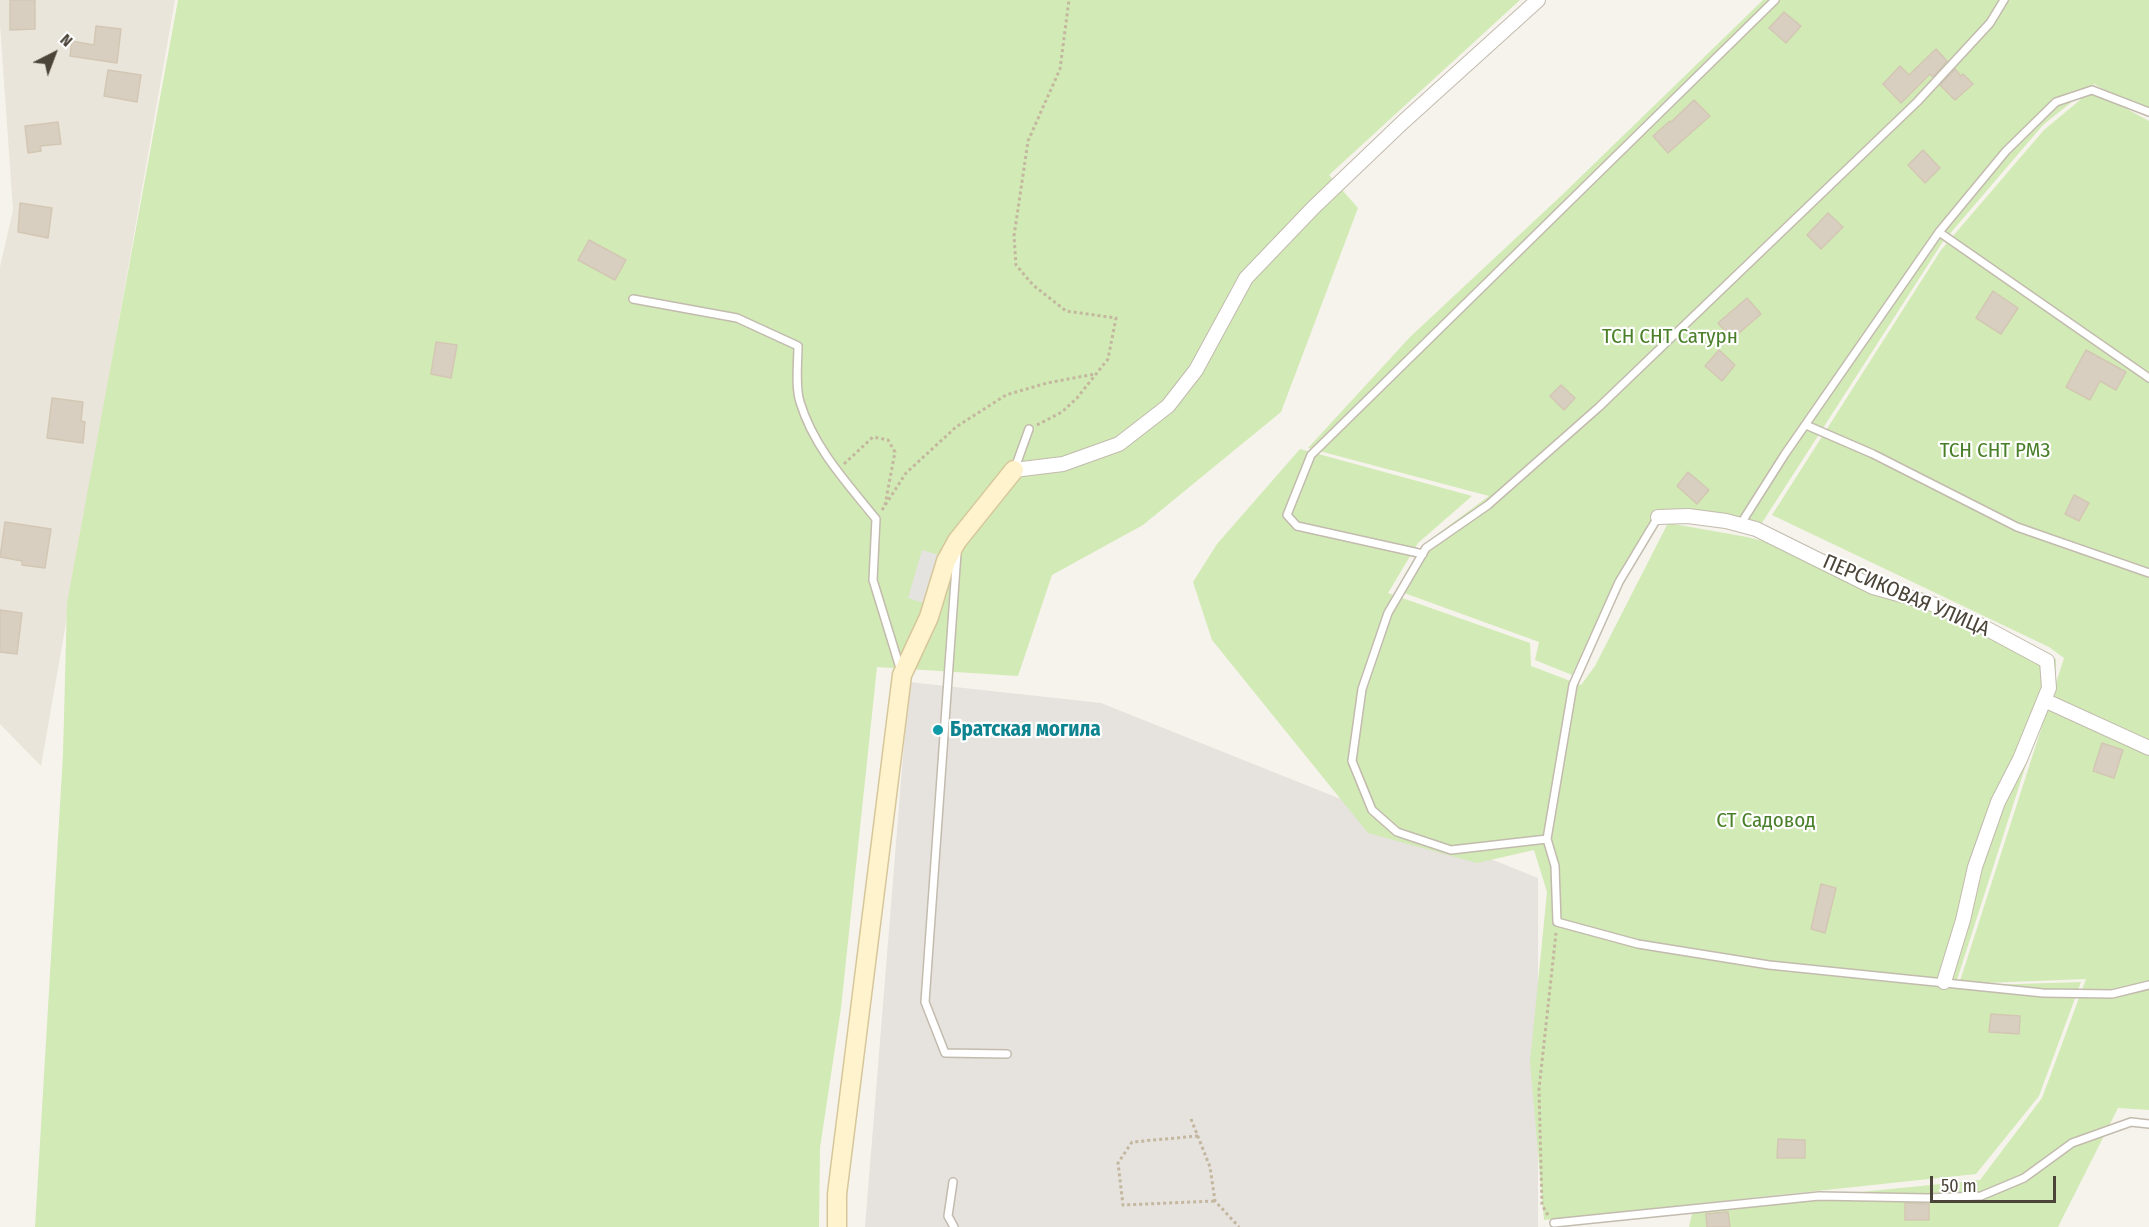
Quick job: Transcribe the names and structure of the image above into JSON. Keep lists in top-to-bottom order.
{
  "streets": {
    "street": ["ПЕРСИКОВАЯ УЛИЦА"]
  },
  "parks": ["ТСН СНТ Сатурн", "ТСН СНТ РМЗ", "СТ Садовод"],
  "places": ["Братская могила"],
  "scale_bar": "50 m",
  "north": "top right"
}
